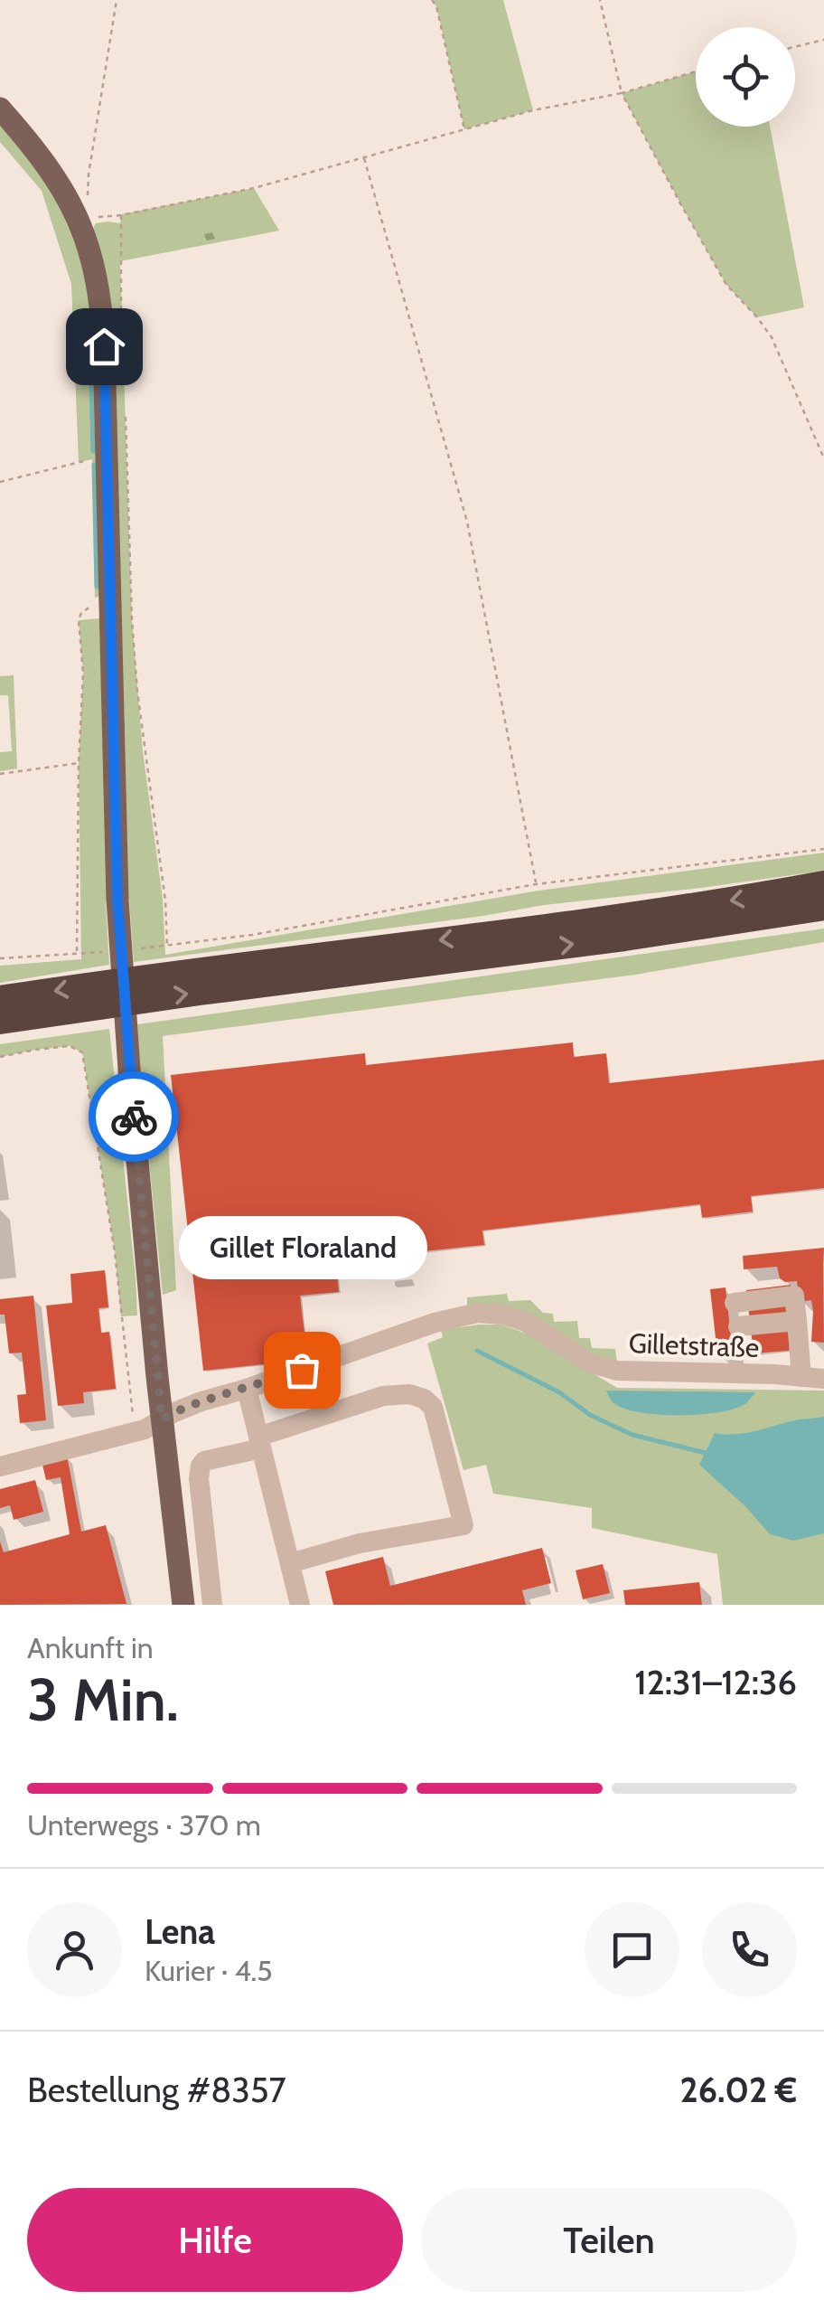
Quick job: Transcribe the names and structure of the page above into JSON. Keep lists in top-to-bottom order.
{
  "streets": {
    "street": ["Gilletstraße"]
  },
  "places": ["Gillet Floraland"],
  "page": {
    "bubble": "Gillet Floraland",
    "heading": ["3 Min.", "Ankunft in", "12:31–12:36"],
    "panel": [
      "Lena",
      "Kurier · 4.5",
      "Bestellung #8357",
      "26.02 €"
    ],
    "bar": "Unterwegs · 370 m",
    "buttons": ["Hilfe", "Teilen"]
  }
}
